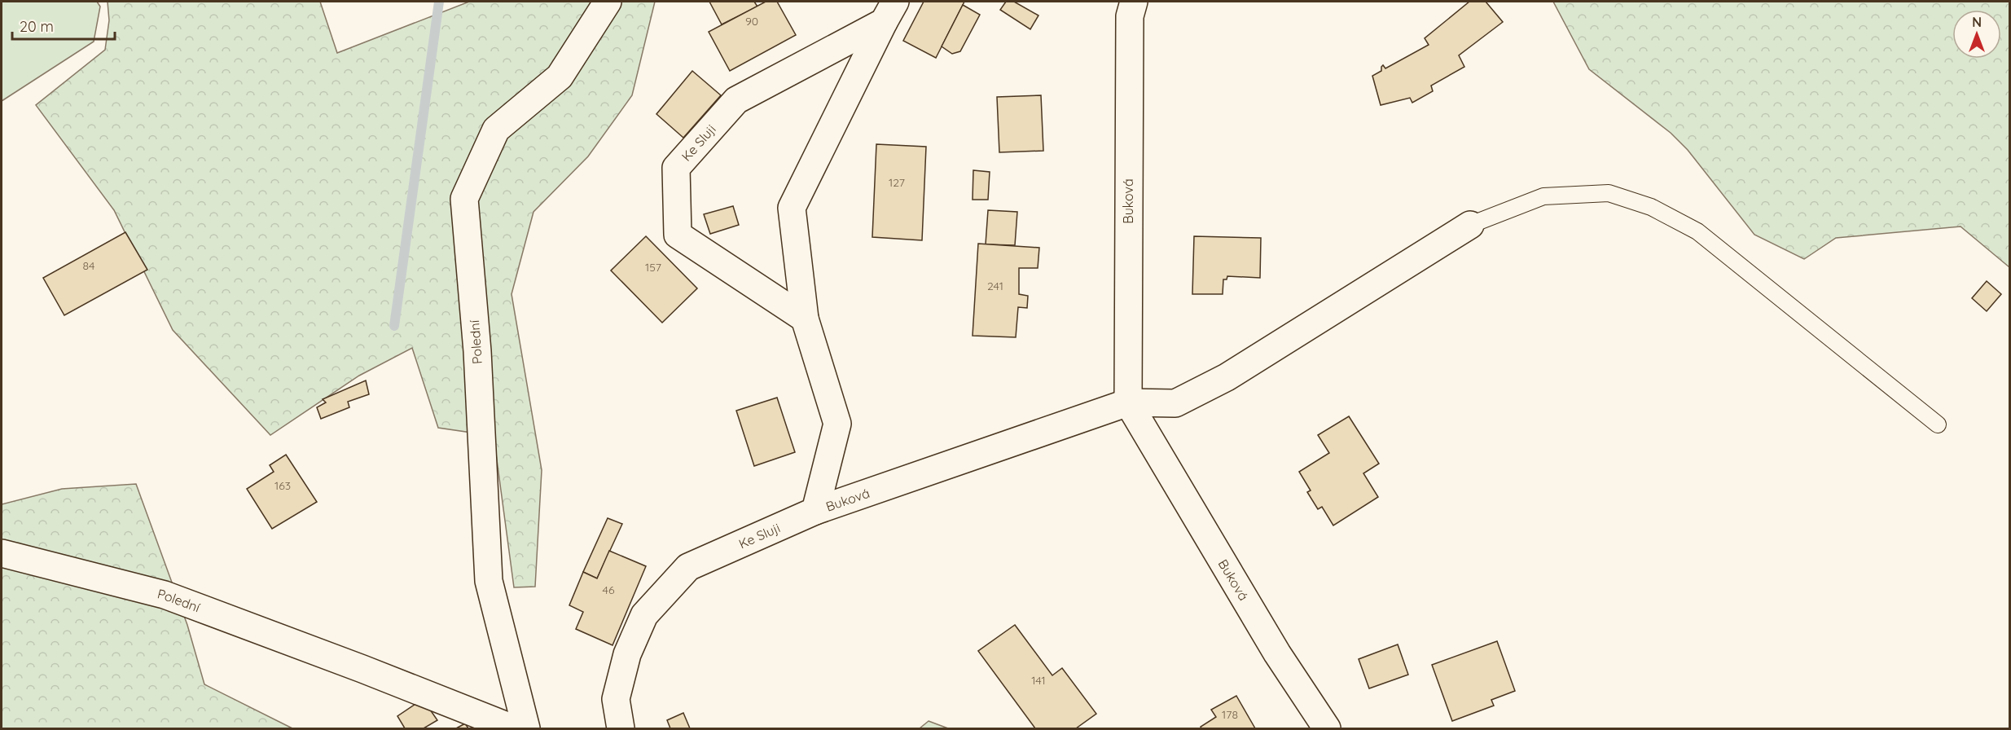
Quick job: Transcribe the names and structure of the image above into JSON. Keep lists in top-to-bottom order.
{
  "streets": {
    "street": ["Ke Sluji", "Buková", "Polední"]
  },
  "crossings": [
    ["Ke Sluji", "Buková"]
  ],
  "house_numbers": [
    "90",
    "127",
    "84",
    "157",
    "241",
    "163",
    "46",
    "141",
    "178"
  ],
  "scale_bar": "20 m",
  "north": "top"
}
